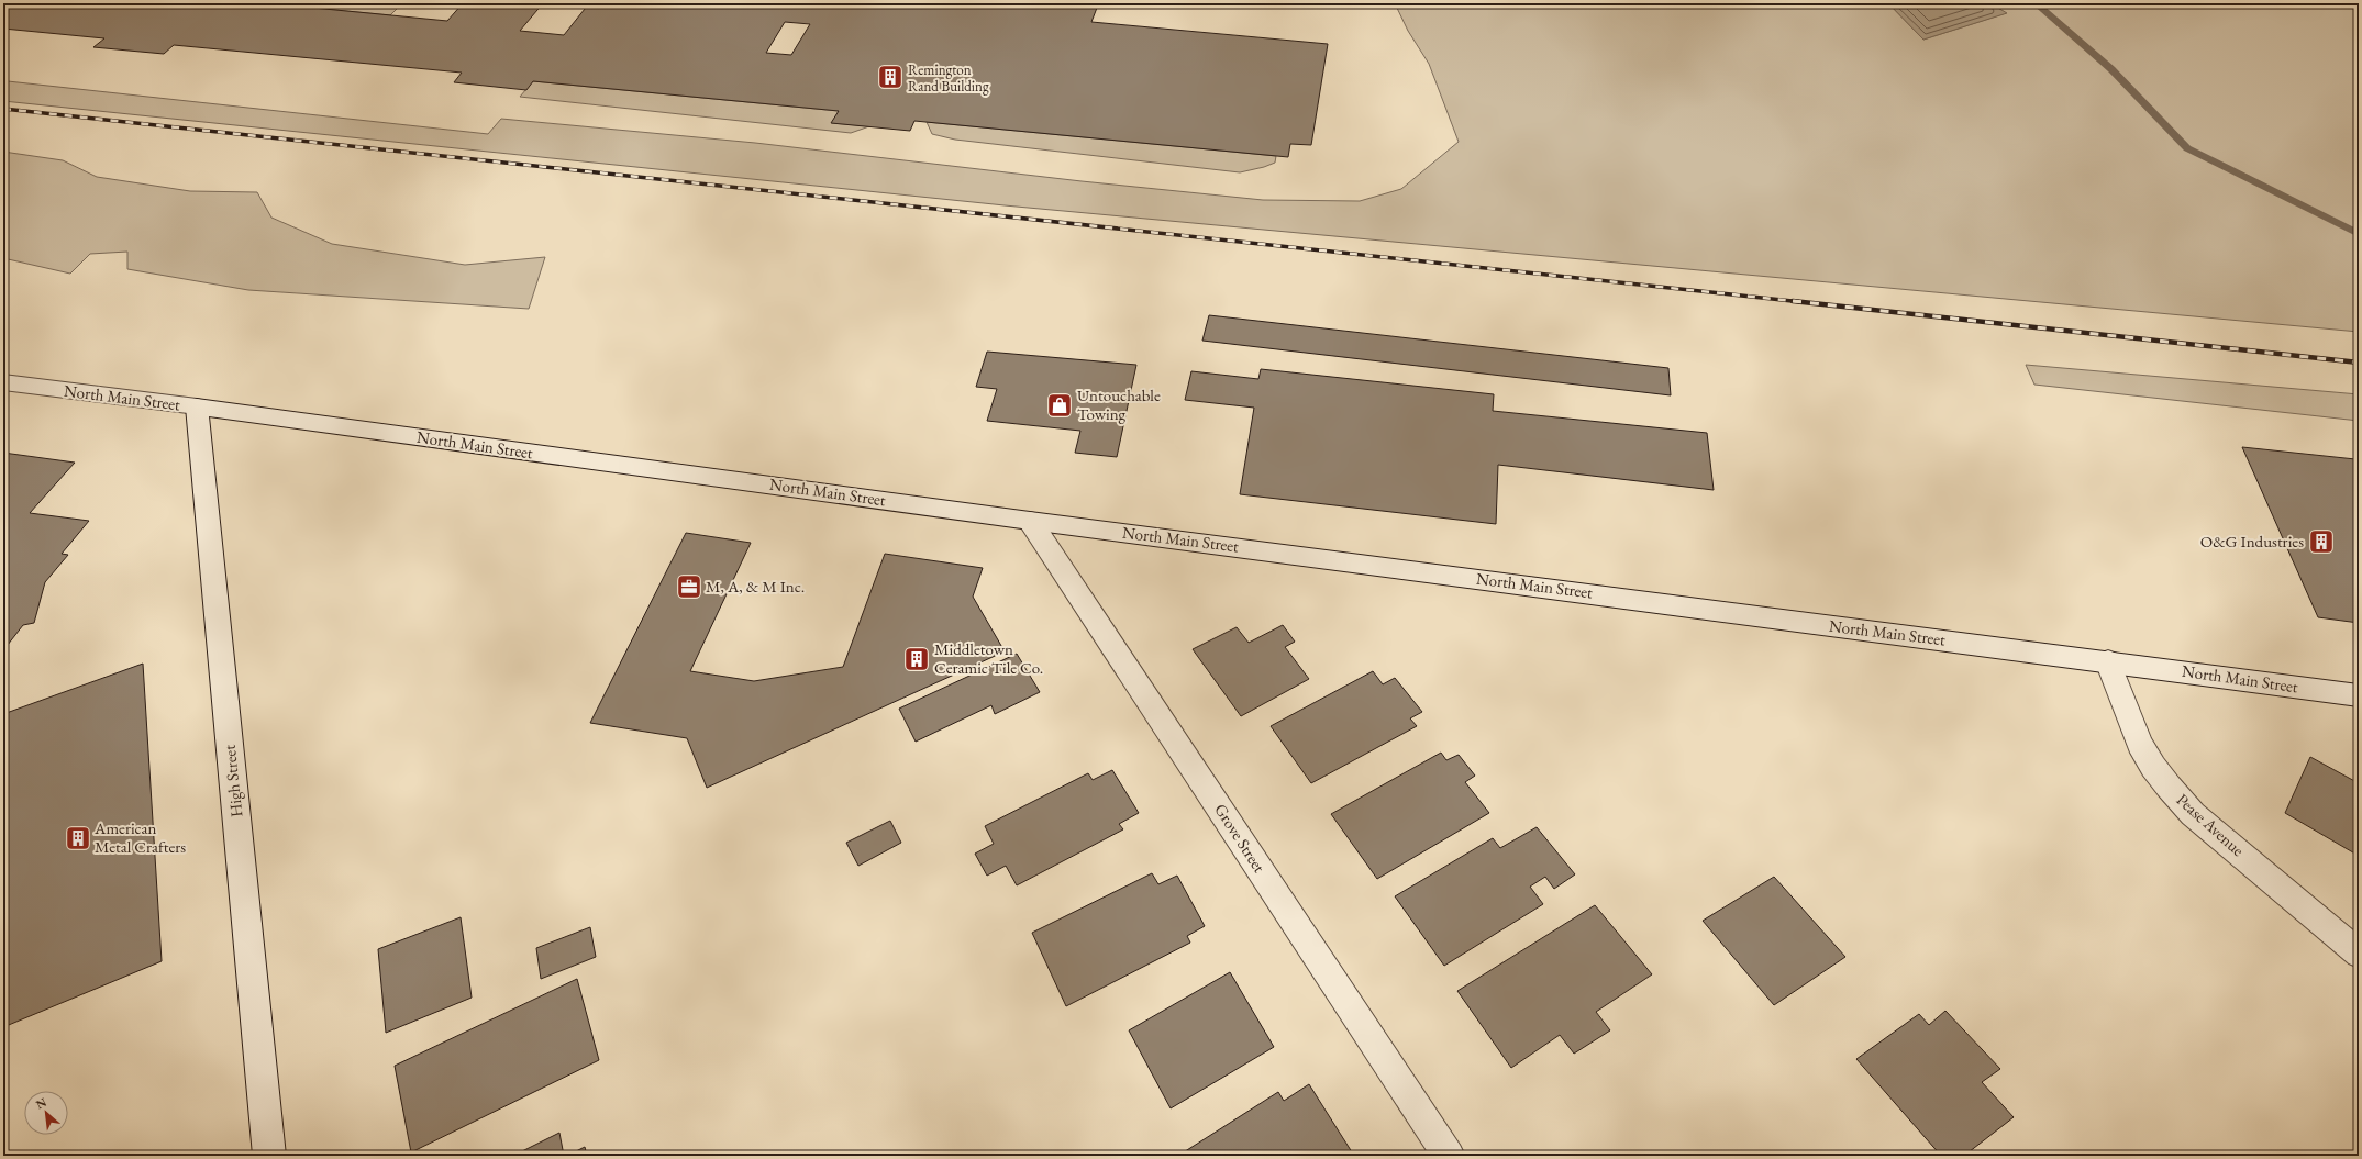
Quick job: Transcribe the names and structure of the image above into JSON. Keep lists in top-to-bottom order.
{
  "streets": {
    "street": [
      "North Main Street",
      "High Street",
      "Pease Avenue",
      "Grove Street"
    ]
  },
  "crossings": [
    ["North Main Street", "High Street"],
    ["North Main Street", "Pease Avenue"],
    ["North Main Street", "Grove Street"]
  ],
  "places": {
    "building": [
      "Remington Rand Building",
      "O&G Industries",
      "Middletown Ceramic Tile Co.",
      "American Metal Crafters"
    ],
    "shop": ["Untouchable Towing"],
    "office": ["M, A, & M Inc."]
  },
  "north": "top left"
}
